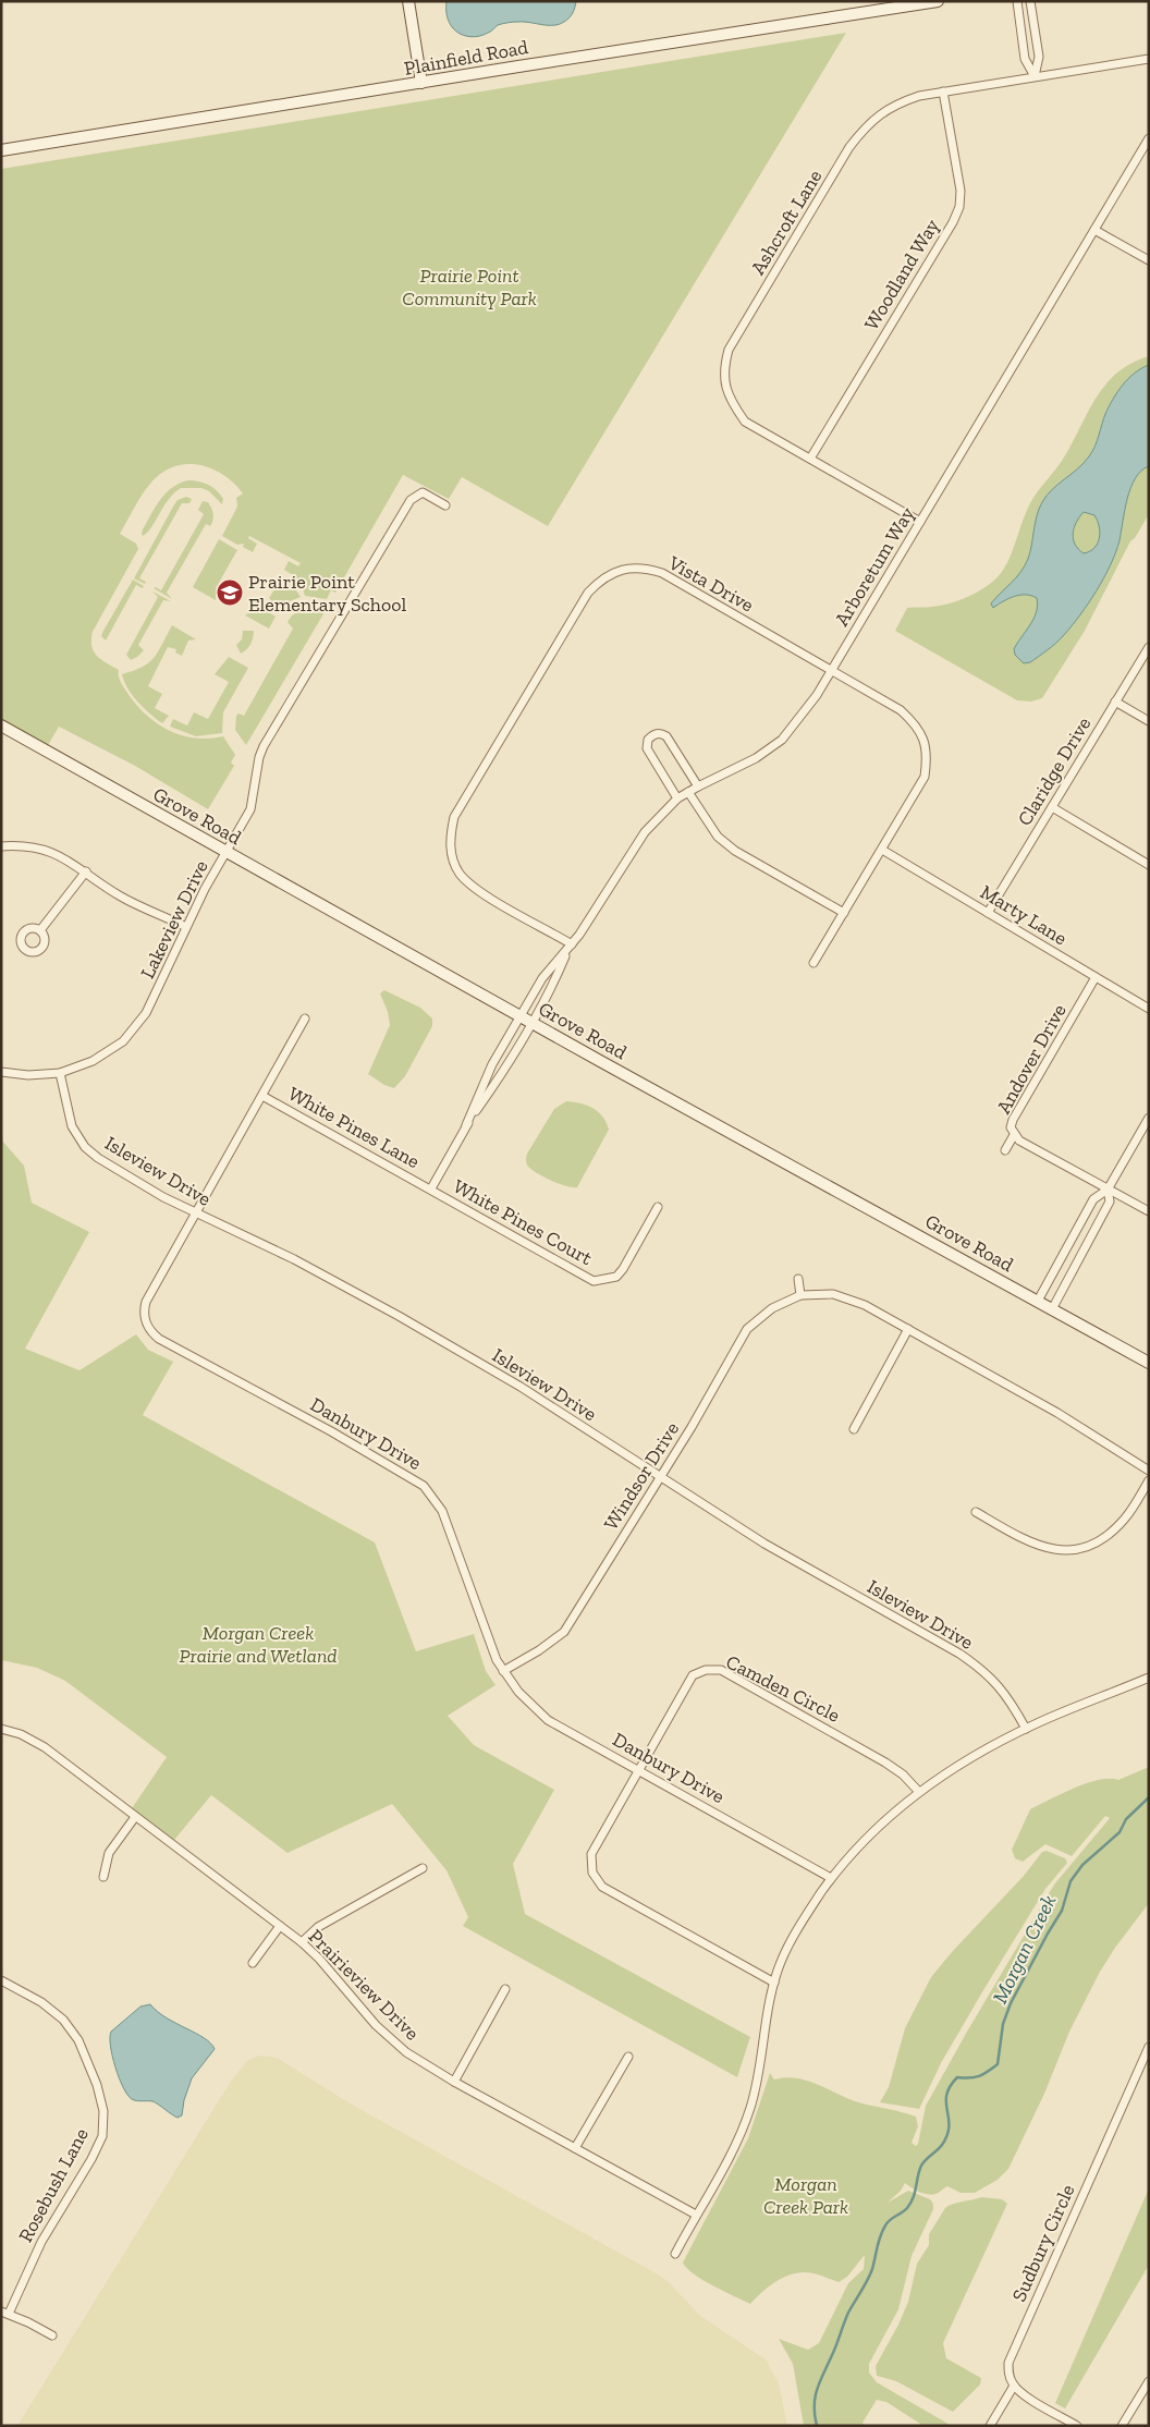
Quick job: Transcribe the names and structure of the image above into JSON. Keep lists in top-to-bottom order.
{
  "streets": {
    "street": [
      "Plainfield Road",
      "Ashcroft Lane",
      "Woodland Way",
      "Arboretum Way",
      "Vista Drive",
      "Claridge Drive",
      "Grove Road",
      "Marty Lane",
      "Lakeview Drive",
      "Andover Drive",
      "White Pines Lane",
      "Isleview Drive",
      "White Pines Court",
      "Danbury Drive",
      "Windsor Drive",
      "Camden Circle",
      "Prairieview Drive",
      "Rosebush Lane",
      "Sudbury Circle"
    ]
  },
  "crossings": [
    ["Ashcroft Lane", "Woodland Way"],
    ["Ashcroft Lane", "Arboretum Way"],
    ["Arboretum Way", "Vista Drive"],
    ["Arboretum Way", "Grove Road"],
    ["Arboretum Way", "White Pines Lane"],
    ["Arboretum Way", "White Pines Court"],
    ["Vista Drive", "Marty Lane"],
    ["Claridge Drive", "Marty Lane"],
    ["Grove Road", "Lakeview Drive"],
    ["Marty Lane", "Andover Drive"],
    ["Lakeview Drive", "Isleview Drive"],
    ["White Pines Lane", "White Pines Court"],
    ["White Pines Lane", "Danbury Drive"],
    ["Isleview Drive", "Danbury Drive"],
    ["Isleview Drive", "Windsor Drive"],
    ["Danbury Drive", "Windsor Drive"],
    ["Danbury Drive", "Camden Circle"]
  ],
  "water": ["Morgan Creek"],
  "parks": ["Prairie Point Community Park", "Morgan Creek Prairie and Wetland", "Morgan Creek Park"],
  "places": {
    "school or university": ["Prairie Point Elementary School"]
  }
}
